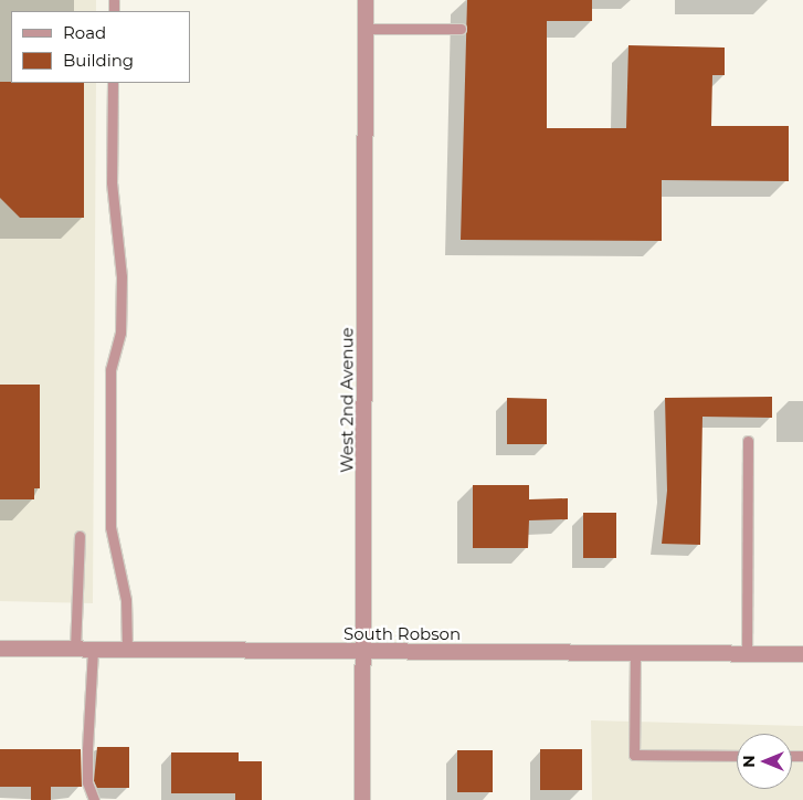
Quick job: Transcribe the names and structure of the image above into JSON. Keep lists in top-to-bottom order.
{
  "streets": {
    "street": ["West 2nd Avenue", "South Robson"]
  },
  "crossings": [
    ["West 2nd Avenue", "South Robson"]
  ],
  "legend": ["Road", "Building"],
  "north": "left"
}
